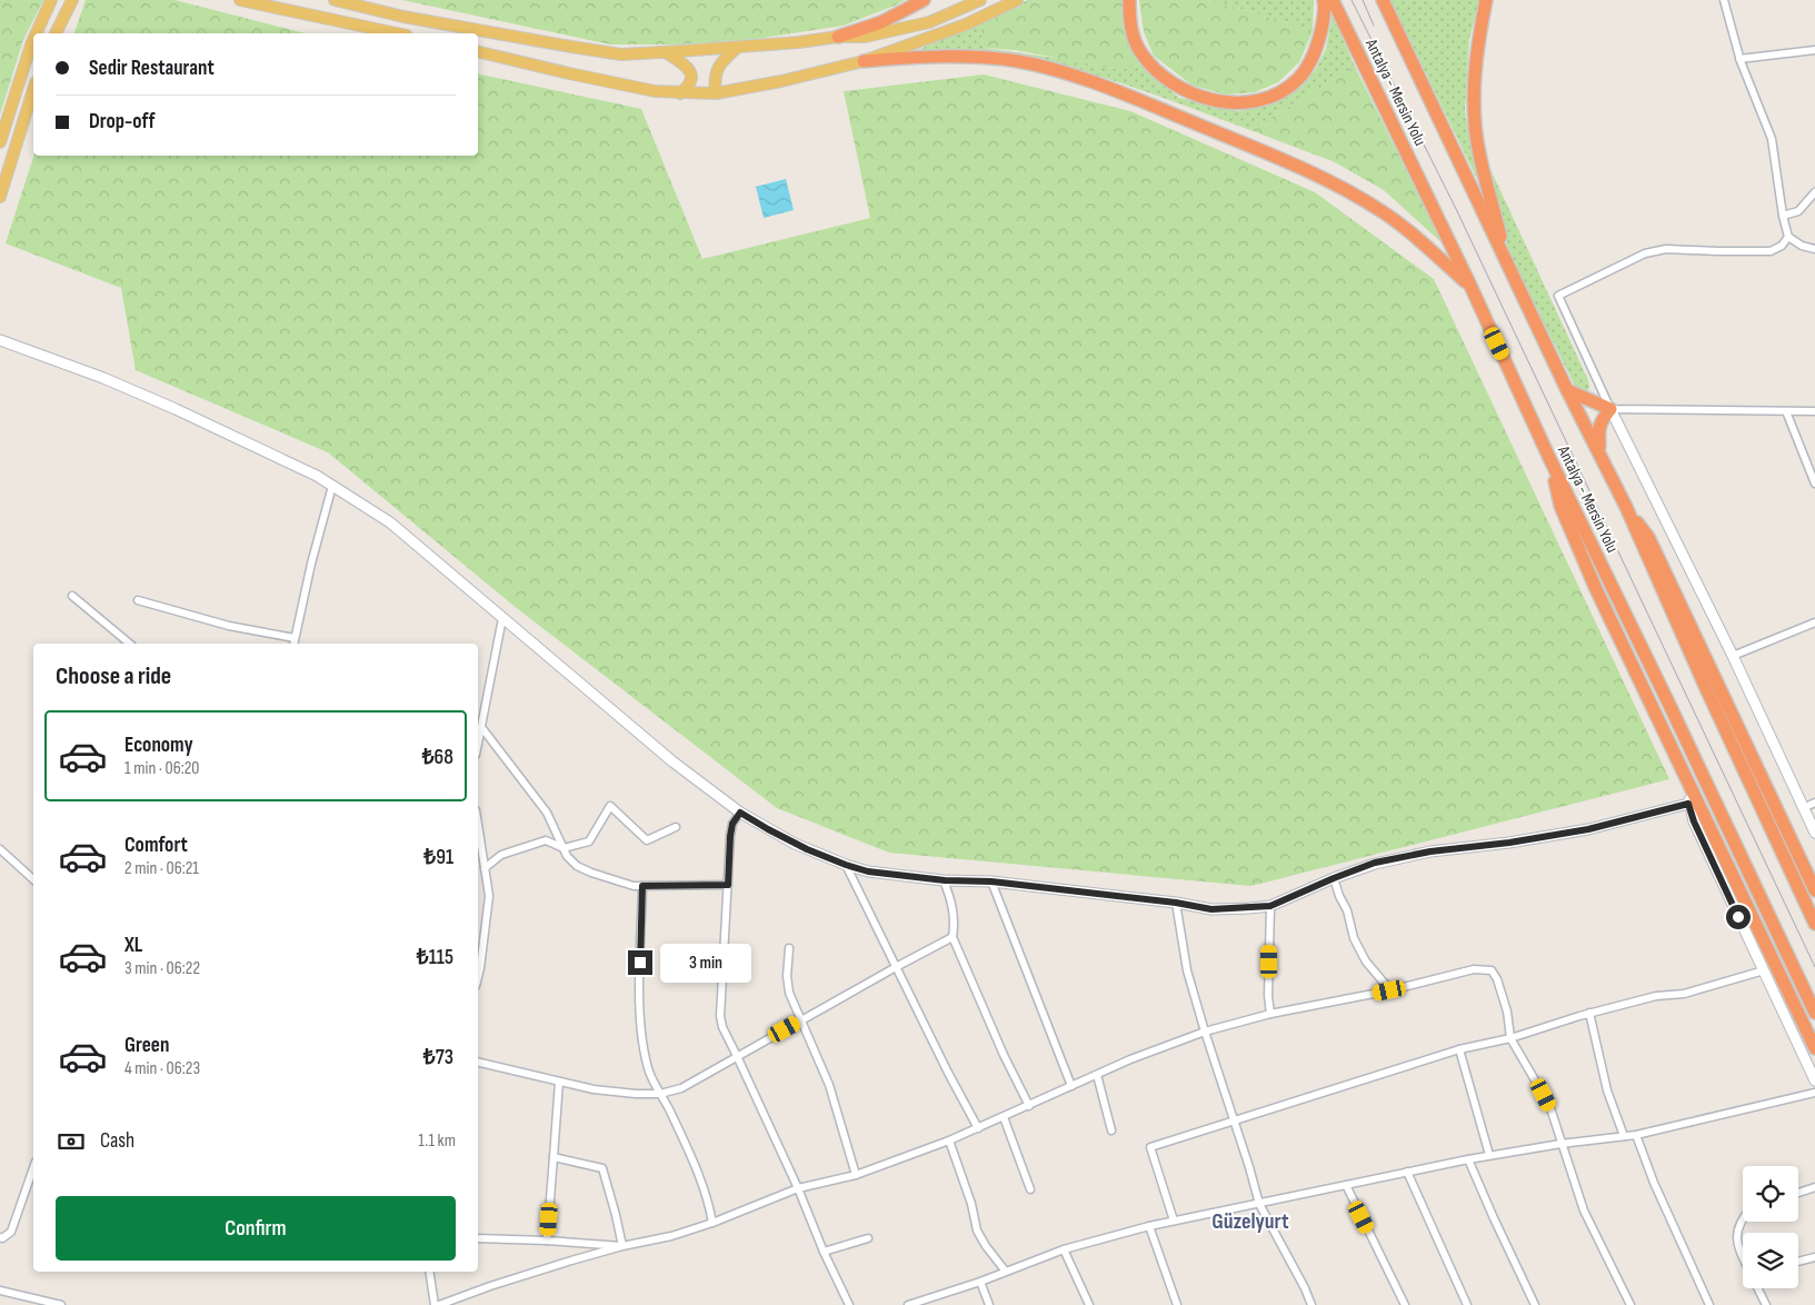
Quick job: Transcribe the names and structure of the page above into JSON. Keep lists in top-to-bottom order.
{
  "streets": {
    "highway": ["Antalya - Mersin Yolu"]
  },
  "districts": ["Güzelyurt"],
  "page": {
    "banner": ["Sedir Restaurant", "Drop-off"],
    "heading": "Choose a ride",
    "list": [
      {
        "name": "Economy",
        "note": "1 min · 06:20",
        "value": "₺68"
      },
      {
        "name": "Comfort",
        "note": "2 min · 06:21",
        "value": "₺91"
      },
      {
        "name": "XL",
        "note": "3 min · 06:22",
        "value": "₺115"
      },
      {
        "name": "Green",
        "note": "4 min · 06:23",
        "value": "₺73"
      }
    ],
    "bubble": "3 min",
    "pay": ["Cash", "1.1 km"],
    "buttons": "Confirm"
  }
}
